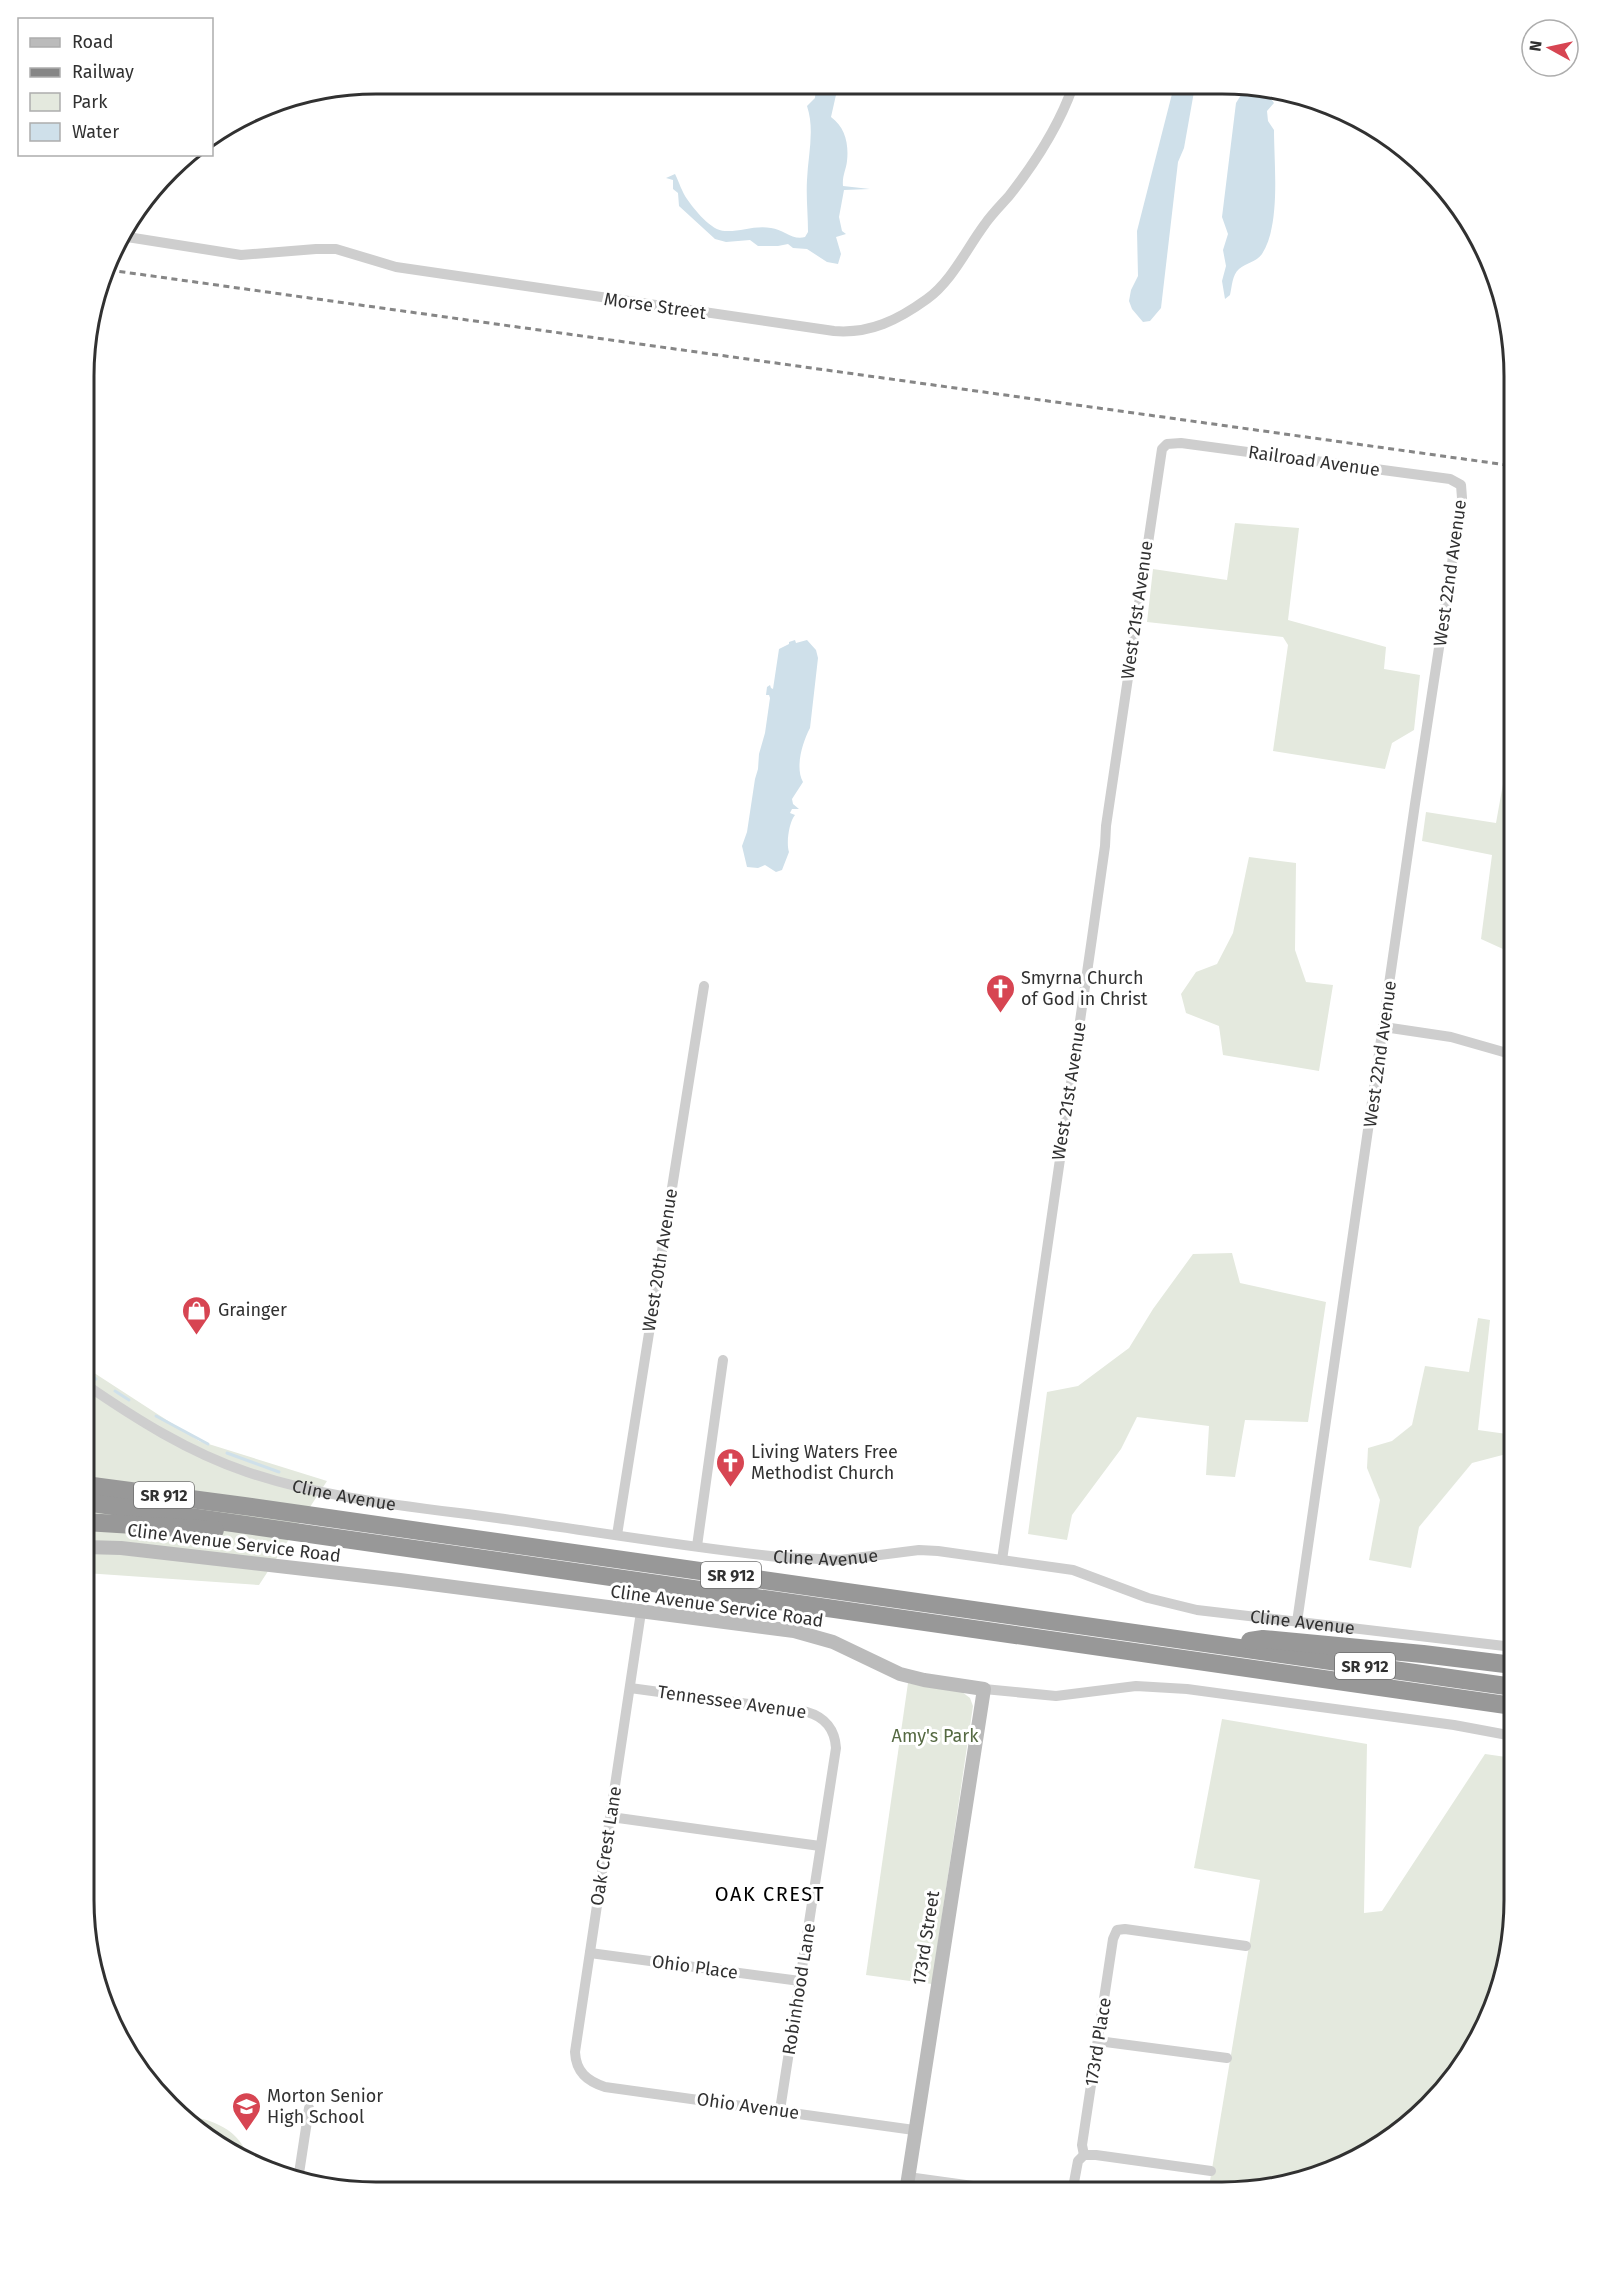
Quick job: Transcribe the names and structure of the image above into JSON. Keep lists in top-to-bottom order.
{
  "streets": {
    "highway": ["Cline Avenue", "SR 912"],
    "street": [
      "Morse Street",
      "Railroad Avenue",
      "West 22nd Avenue",
      "West 21st Avenue",
      "West 20th Avenue",
      "Cline Avenue Service Road",
      "Tennessee Avenue",
      "Oak Crest Lane",
      "173rd Street",
      "Ohio Place",
      "Robinhood Lane",
      "173rd Place",
      "Ohio Avenue"
    ]
  },
  "crossings": [
    ["Railroad Avenue", "West 22nd Avenue"],
    ["Railroad Avenue", "West 21st Avenue"],
    ["West 22nd Avenue", "Cline Avenue"],
    ["West 21st Avenue", "Cline Avenue"],
    ["West 20th Avenue", "Cline Avenue"],
    ["Cline Avenue Service Road", "Oak Crest Lane"],
    ["Cline Avenue Service Road", "173rd Street"],
    ["Tennessee Avenue", "Oak Crest Lane"],
    ["Tennessee Avenue", "Robinhood Lane"],
    ["Oak Crest Lane", "Ohio Place"],
    ["Oak Crest Lane", "Ohio Avenue"],
    ["173rd Street", "Ohio Avenue"],
    ["Ohio Place", "Robinhood Lane"],
    ["Robinhood Lane", "Ohio Avenue"]
  ],
  "districts": ["OAK CREST"],
  "parks": ["Amy's Park"],
  "places": {
    "church": ["Smyrna Church of God in Christ", "Living Waters Free Methodist Church"],
    "shop": ["Grainger"],
    "school or university": ["Morton Senior High School"]
  },
  "legend": [
    "Road",
    "Railway",
    "Park",
    "Water"
  ],
  "north": "left"
}
